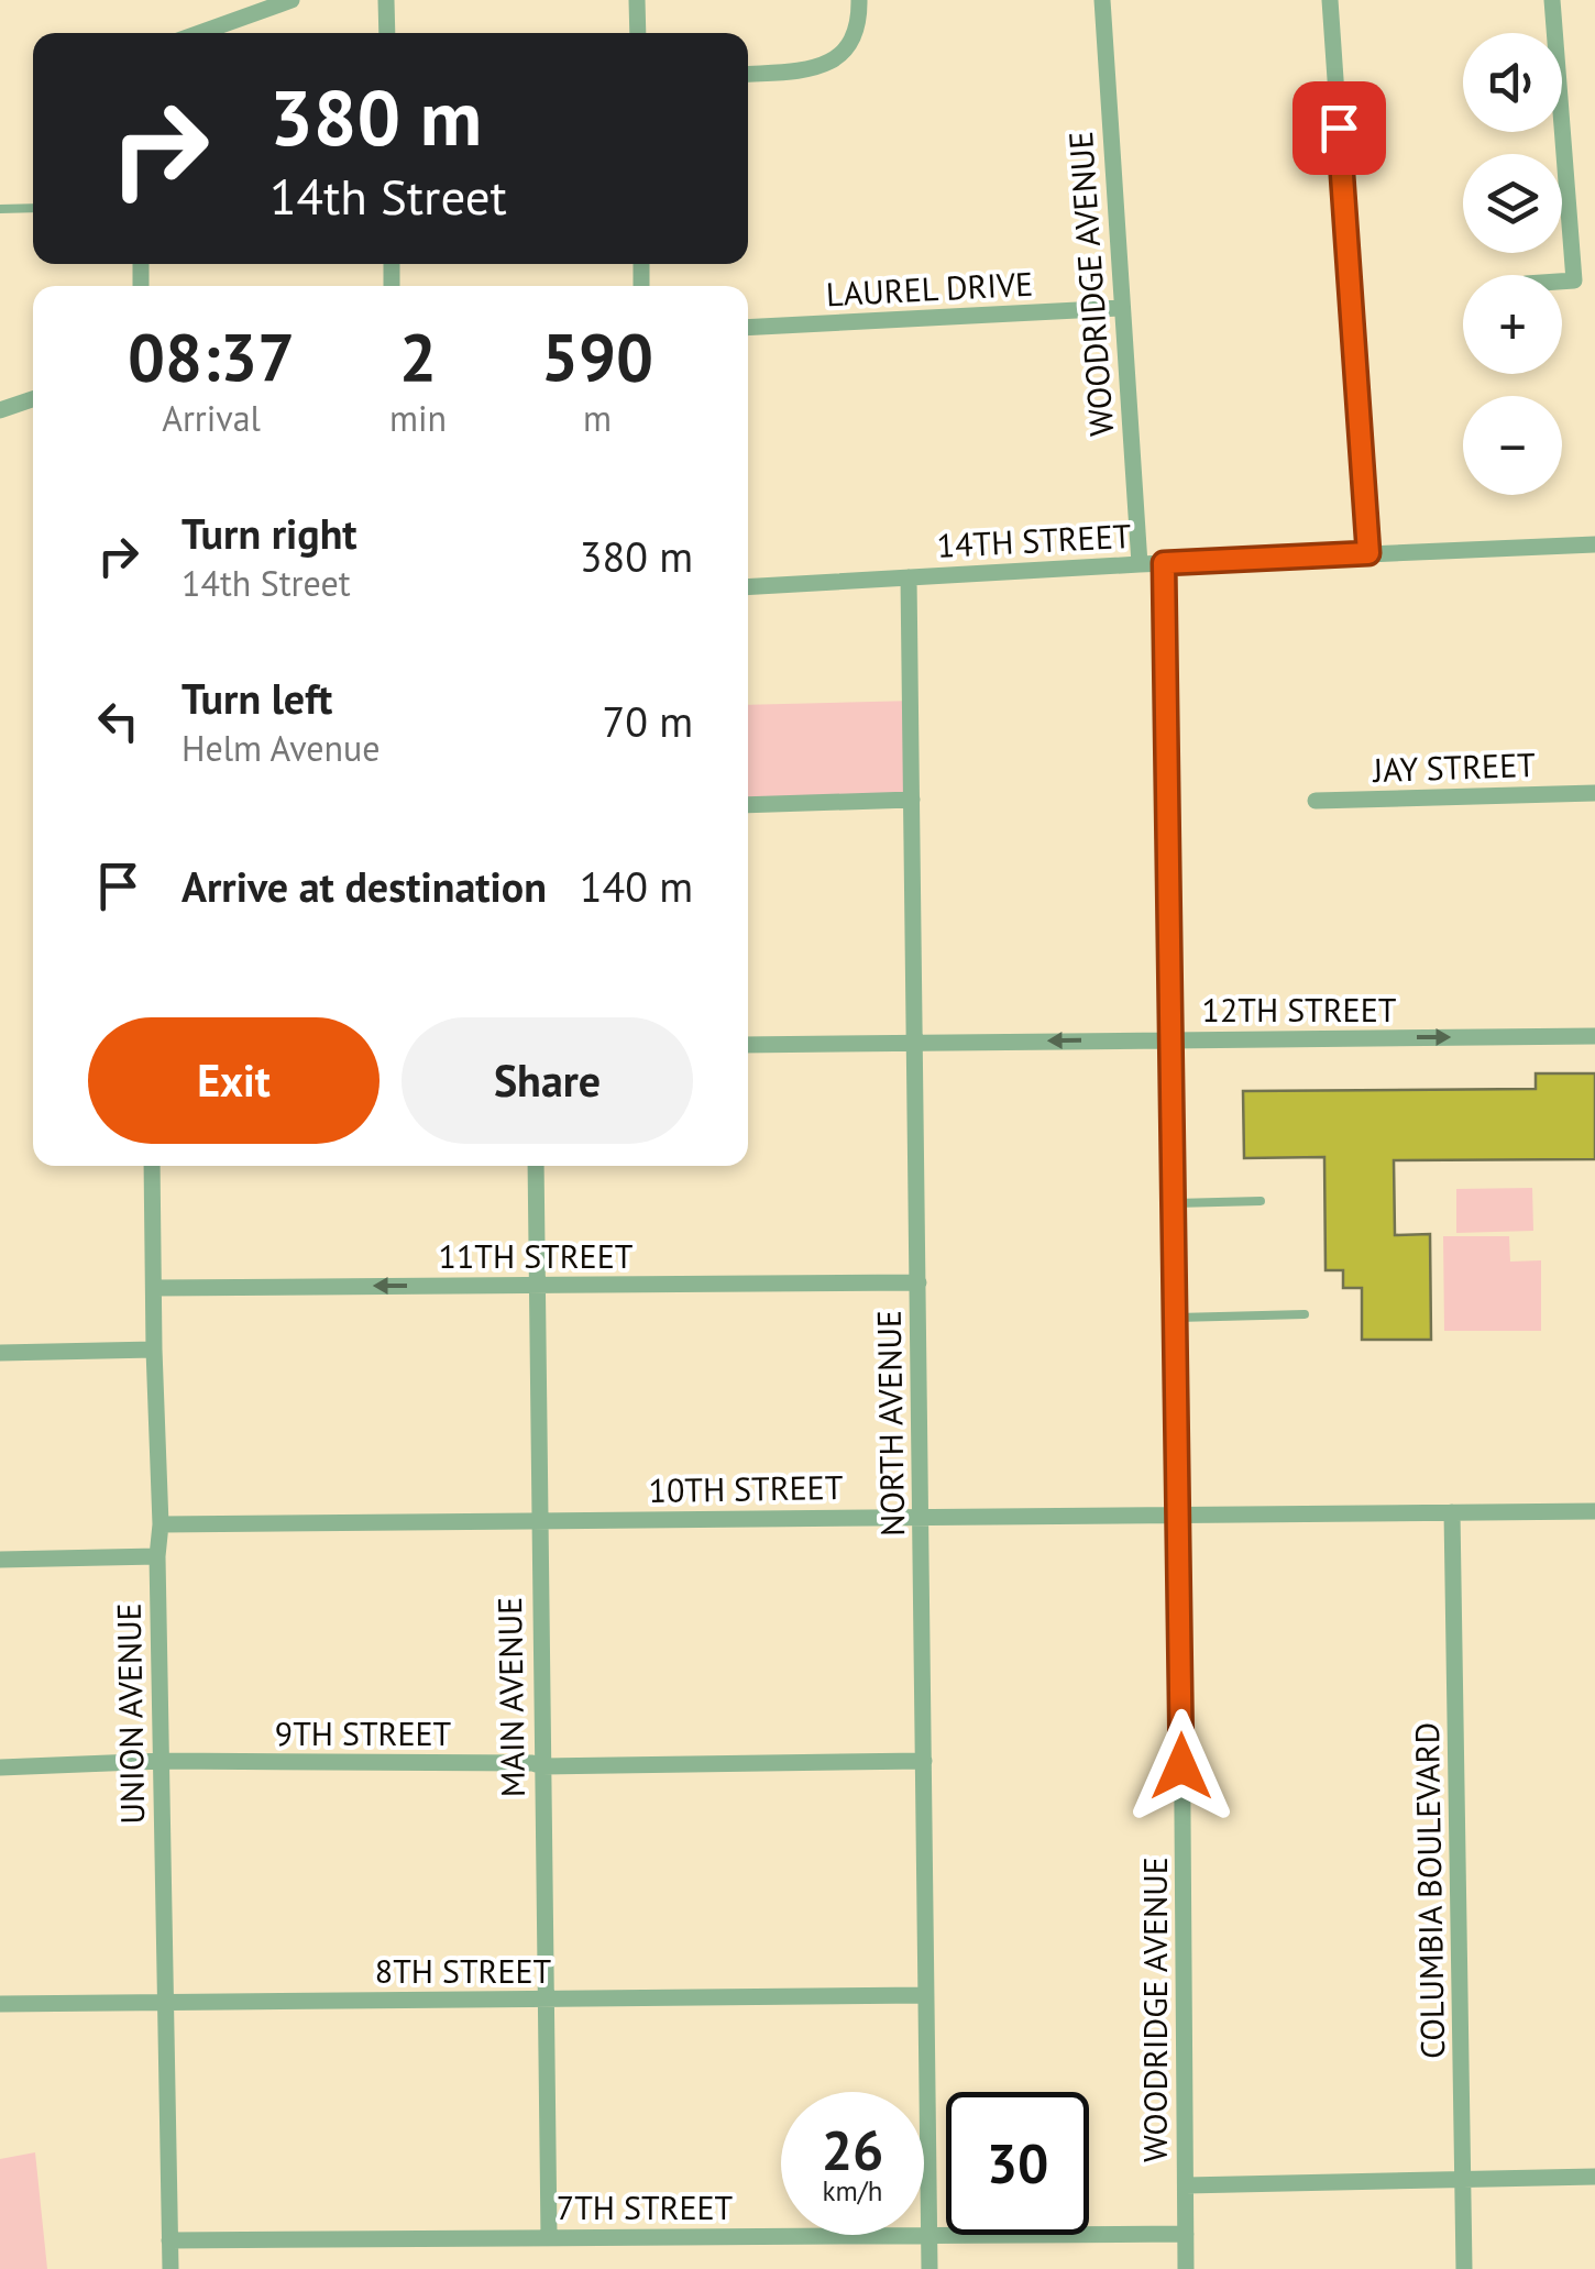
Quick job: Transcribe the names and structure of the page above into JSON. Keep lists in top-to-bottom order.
{
  "streets": {
    "street": [
      "WOODRIDGE AVENUE",
      "LAUREL DRIVE",
      "14TH STREET",
      "JAY STREET",
      "12TH STREET",
      "11TH STREET",
      "NORTH AVENUE",
      "10TH STREET",
      "MAIN AVENUE",
      "UNION AVENUE",
      "9TH STREET",
      "COLUMBIA BOULEVARD",
      "8TH STREET",
      "7TH STREET"
    ]
  },
  "crossings": [
    ["WOODRIDGE AVENUE", "LAUREL DRIVE"],
    ["WOODRIDGE AVENUE", "14TH STREET"],
    ["WOODRIDGE AVENUE", "12TH STREET"],
    ["WOODRIDGE AVENUE", "10TH STREET"],
    ["WOODRIDGE AVENUE", "7TH STREET"],
    ["14TH STREET", "NORTH AVENUE"],
    ["12TH STREET", "NORTH AVENUE"],
    ["11TH STREET", "NORTH AVENUE"],
    ["11TH STREET", "MAIN AVENUE"],
    ["11TH STREET", "UNION AVENUE"],
    ["NORTH AVENUE", "10TH STREET"],
    ["NORTH AVENUE", "9TH STREET"],
    ["NORTH AVENUE", "8TH STREET"],
    ["NORTH AVENUE", "7TH STREET"],
    ["10TH STREET", "MAIN AVENUE"],
    ["10TH STREET", "UNION AVENUE"],
    ["10TH STREET", "COLUMBIA BOULEVARD"],
    ["MAIN AVENUE", "9TH STREET"],
    ["MAIN AVENUE", "8TH STREET"],
    ["MAIN AVENUE", "7TH STREET"],
    ["UNION AVENUE", "9TH STREET"],
    ["UNION AVENUE", "8TH STREET"],
    ["UNION AVENUE", "7TH STREET"]
  ],
  "one_way": ["11TH STREET"],
  "page": {
    "map_buttons": ["+", "−"],
    "turn": ["380 m", "14th Street"],
    "eta": [
      "08:37",
      "Arrival",
      "2",
      "min",
      "590",
      "m"
    ],
    "list": [
      {
        "name": "Turn right",
        "note": "14th Street",
        "value": "380 m"
      },
      {
        "name": "Turn left",
        "note": "Helm Avenue",
        "value": "70 m"
      },
      {
        "name": "Arrive at destination",
        "value": "140 m"
      }
    ],
    "buttons": ["Exit", "Share"],
    "speed": "26 km/h",
    "limit": "30"
  }
}
